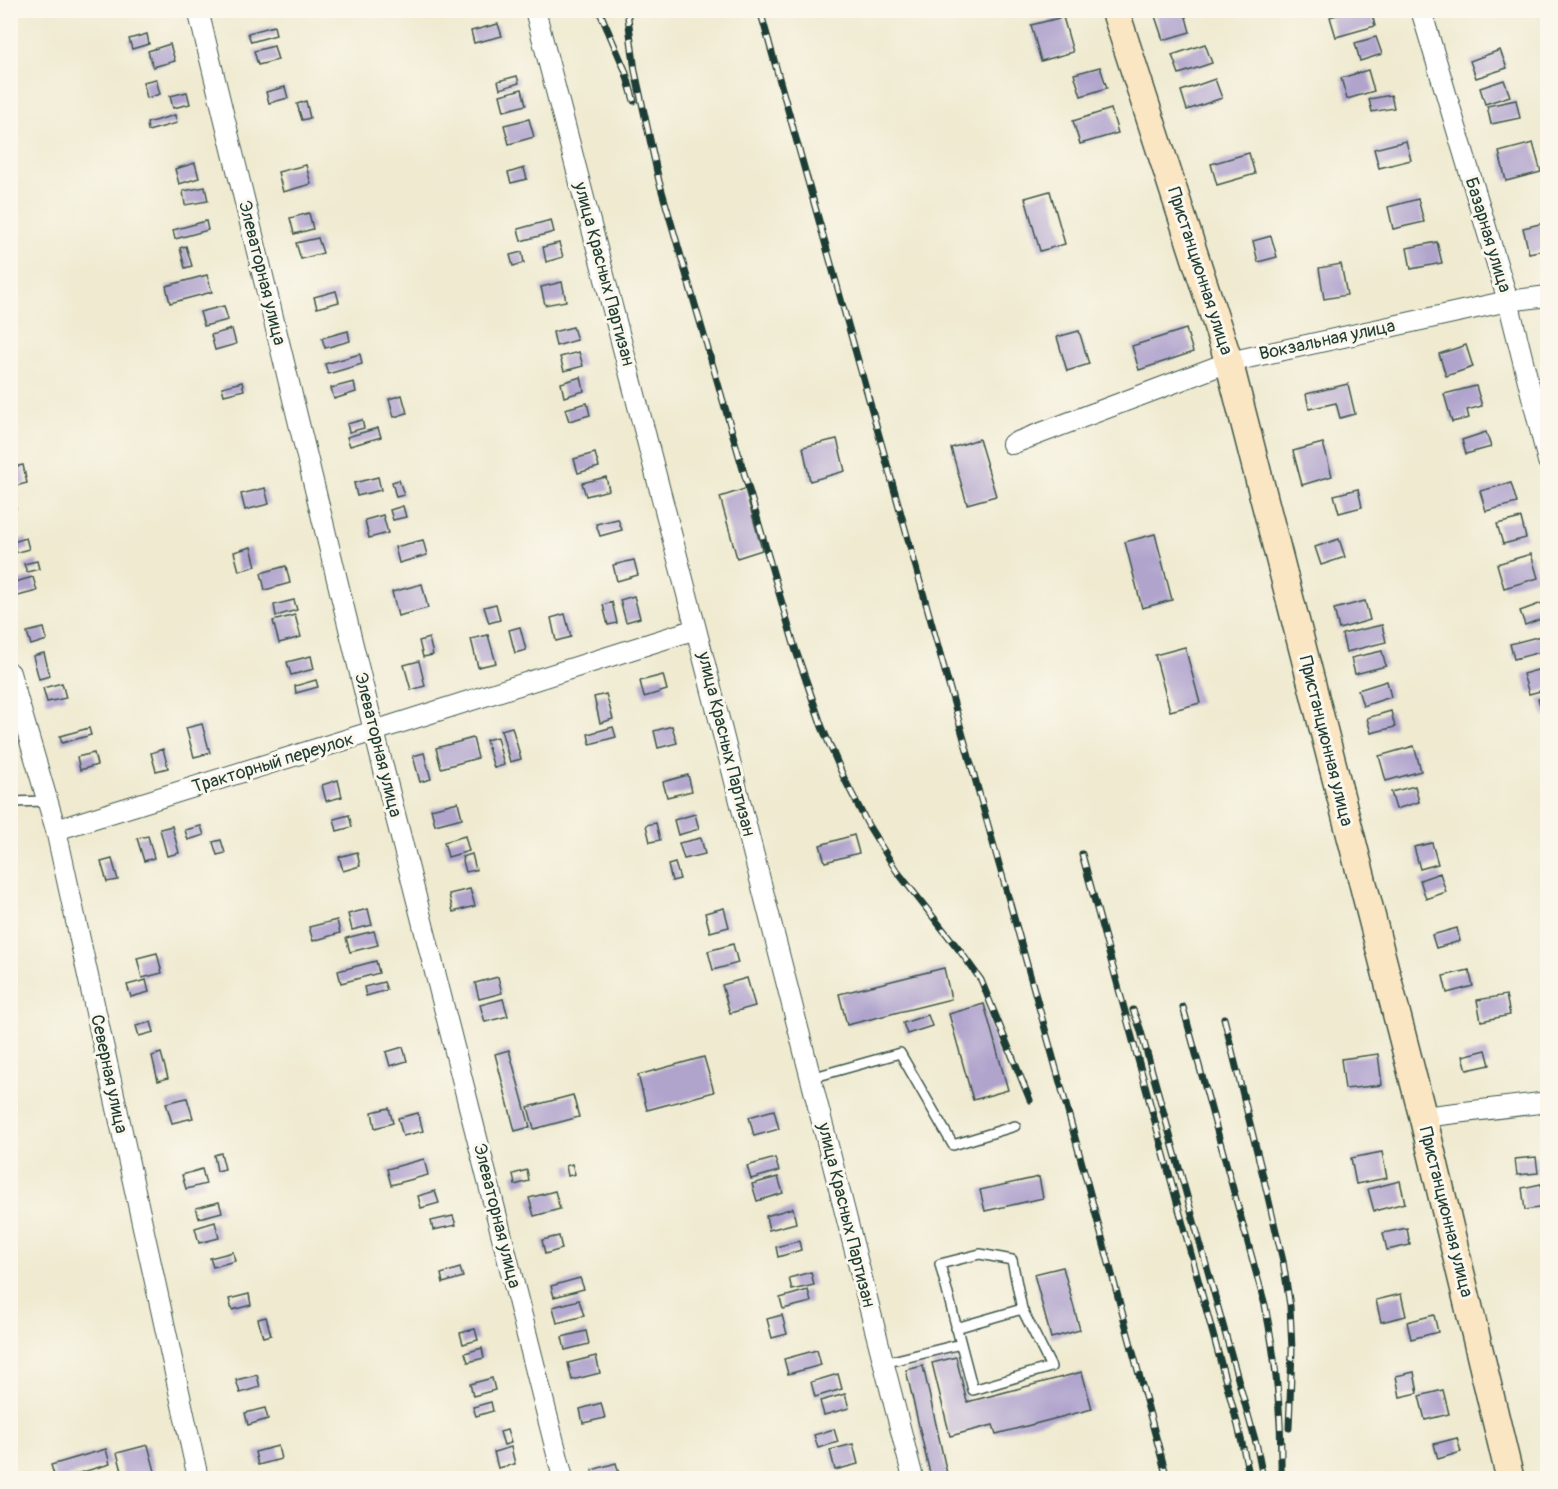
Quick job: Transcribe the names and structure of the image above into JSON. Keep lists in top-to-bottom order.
{
  "streets": {
    "street": [
      "Базарная улица",
      "Пристанционная улица",
      "Элеваторная улица",
      "улица Красных Партизан",
      "Вокзальная улица",
      "Тракторный переулок",
      "Северная улица"
    ]
  },
  "crossings": [
    ["Базарная улица", "Вокзальная улица"],
    ["Пристанционная улица", "Вокзальная улица"],
    ["Элеваторная улица", "Тракторный переулок"],
    ["улица Красных Партизан", "Тракторный переулок"],
    ["Тракторный переулок", "Северная улица"]
  ]
}
